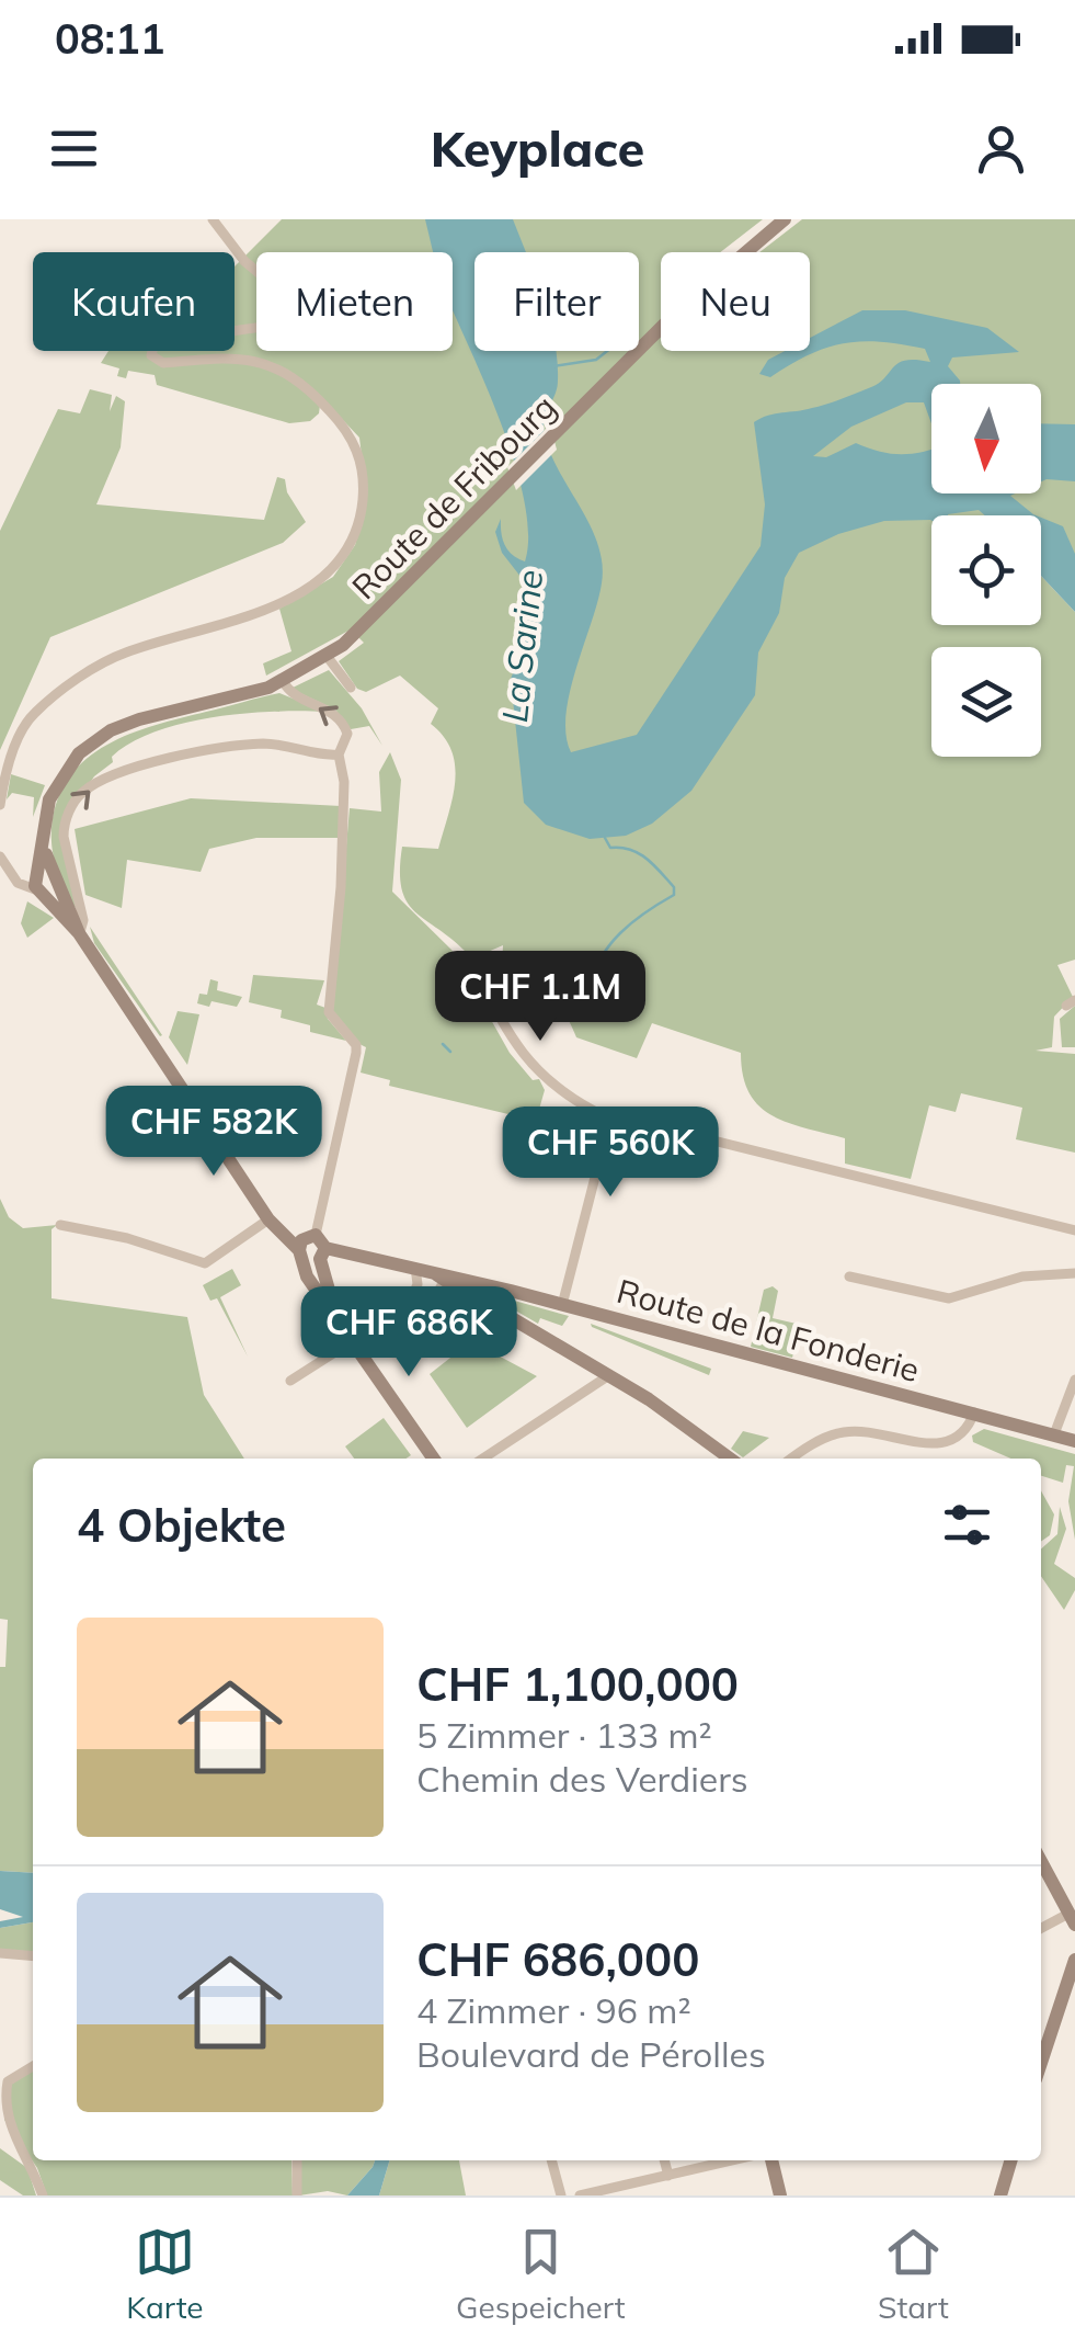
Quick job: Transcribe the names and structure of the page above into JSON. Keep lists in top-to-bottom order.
{
  "streets": {
    "main road": ["Route de Fribourg", "Route de la Fonderie"]
  },
  "water": ["La Sarine"],
  "north": "bottom",
  "page": {
    "status": "08:11",
    "header": "Keyplace",
    "chip": [
      "Kaufen",
      "Mieten",
      "Filter",
      "Neu"
    ],
    "price": [
      "CHF 1.1M",
      "CHF 582K",
      "CHF 560K",
      "CHF 686K"
    ],
    "heading": "4 Objekte",
    "list": [
      {
        "name": "CHF 1,100,000",
        "note": "5 Zimmer · 133 m² · Chemin des Verdiers"
      },
      {
        "name": "CHF 686,000",
        "note": "4 Zimmer · 96 m² · Boulevard de Pérolles"
      }
    ],
    "tabs": ["Karte", "Gespeichert", "Start"]
  }
}
